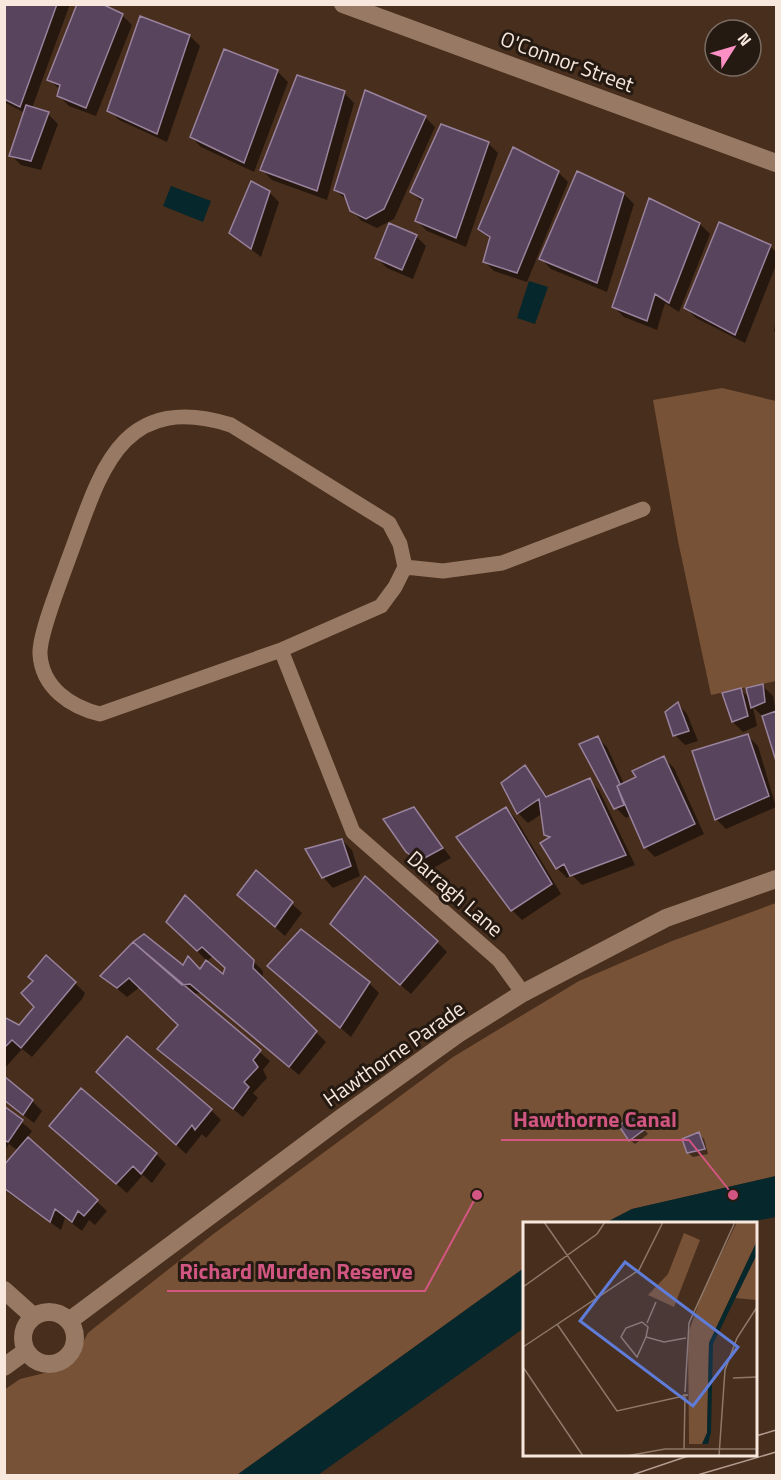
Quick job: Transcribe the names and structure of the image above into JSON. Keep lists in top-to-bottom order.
{
  "streets": {
    "street": ["O'Connor Street", "Hawthorne Parade"],
    "lane": ["Darragh Lane"]
  },
  "crossings": [
    ["Darragh Lane", "Hawthorne Parade"]
  ],
  "places": ["Richard Murden Reserve", "Hawthorne Canal"],
  "north": "top right"
}
